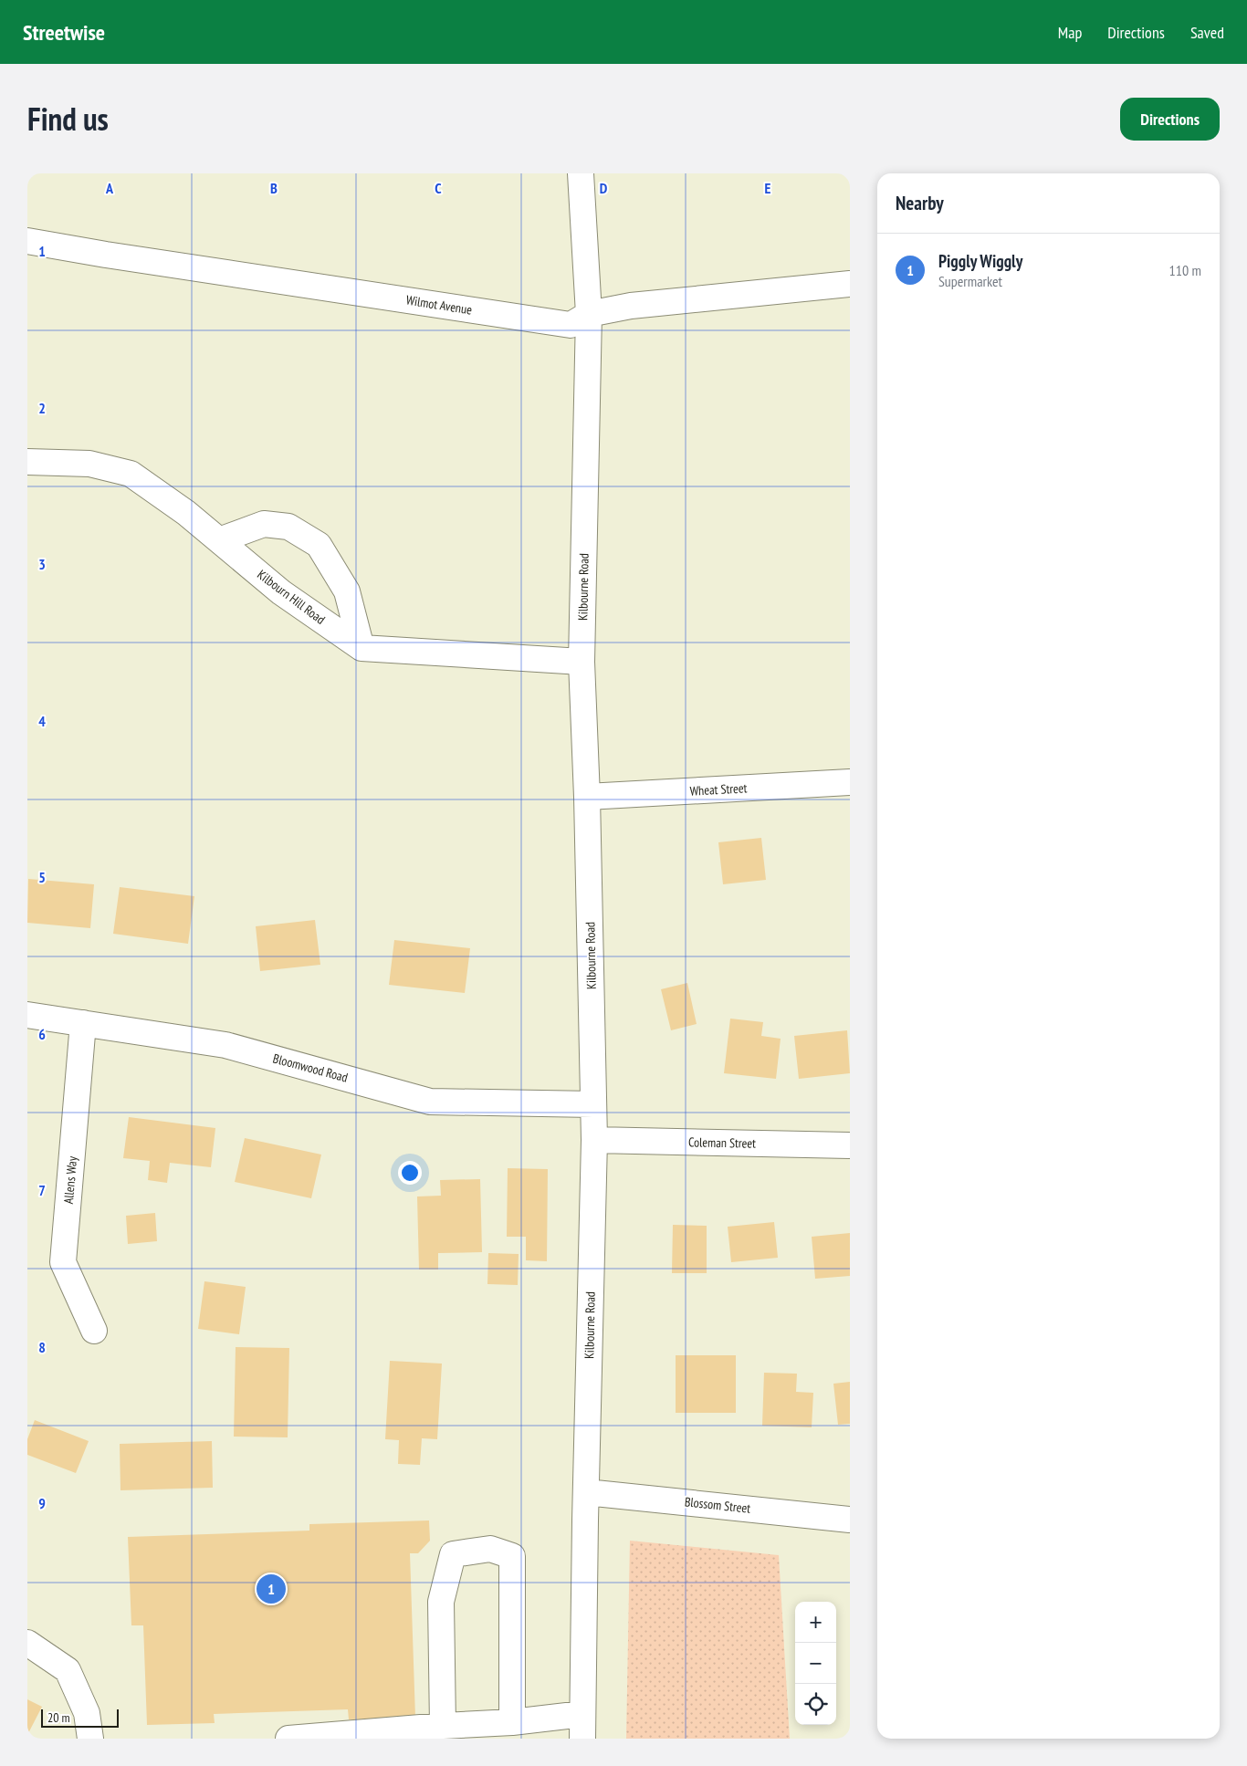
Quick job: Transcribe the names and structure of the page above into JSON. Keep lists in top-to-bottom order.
{
  "streets": {
    "street": [
      "Wilmot Avenue",
      "Kilbourne Road",
      "Kilbourn Hill Road",
      "Wheat Street",
      "Bloomwood Road",
      "Coleman Street",
      "Allens Way",
      "Blossom Street"
    ]
  },
  "crossings": [
    ["Wilmot Avenue", "Kilbourne Road"],
    ["Kilbourne Road", "Wheat Street"],
    ["Kilbourne Road", "Bloomwood Road"],
    ["Kilbourne Road", "Coleman Street"],
    ["Kilbourne Road", "Blossom Street"],
    ["Bloomwood Road", "Allens Way"]
  ],
  "scale_bar": "20 m",
  "page": {
    "header": "Streetwise",
    "nav": ["Map", "Directions", "Saved"],
    "title": "Find us",
    "buttons": "Directions",
    "heading": "Nearby",
    "list": [
      {
        "mark": "1",
        "name": "Piggly Wiggly",
        "note": "Supermarket",
        "value": "110 m"
      }
    ],
    "pins": "1",
    "map_buttons": ["+", "−"],
    "scale": "20 m"
  },
  "grid": {
    "columns": [
      "A",
      "B",
      "C",
      "D",
      "E"
    ],
    "rows": [
      "1",
      "2",
      "3",
      "4",
      "5",
      "6",
      "7",
      "8",
      "9"
    ]
  }
}
